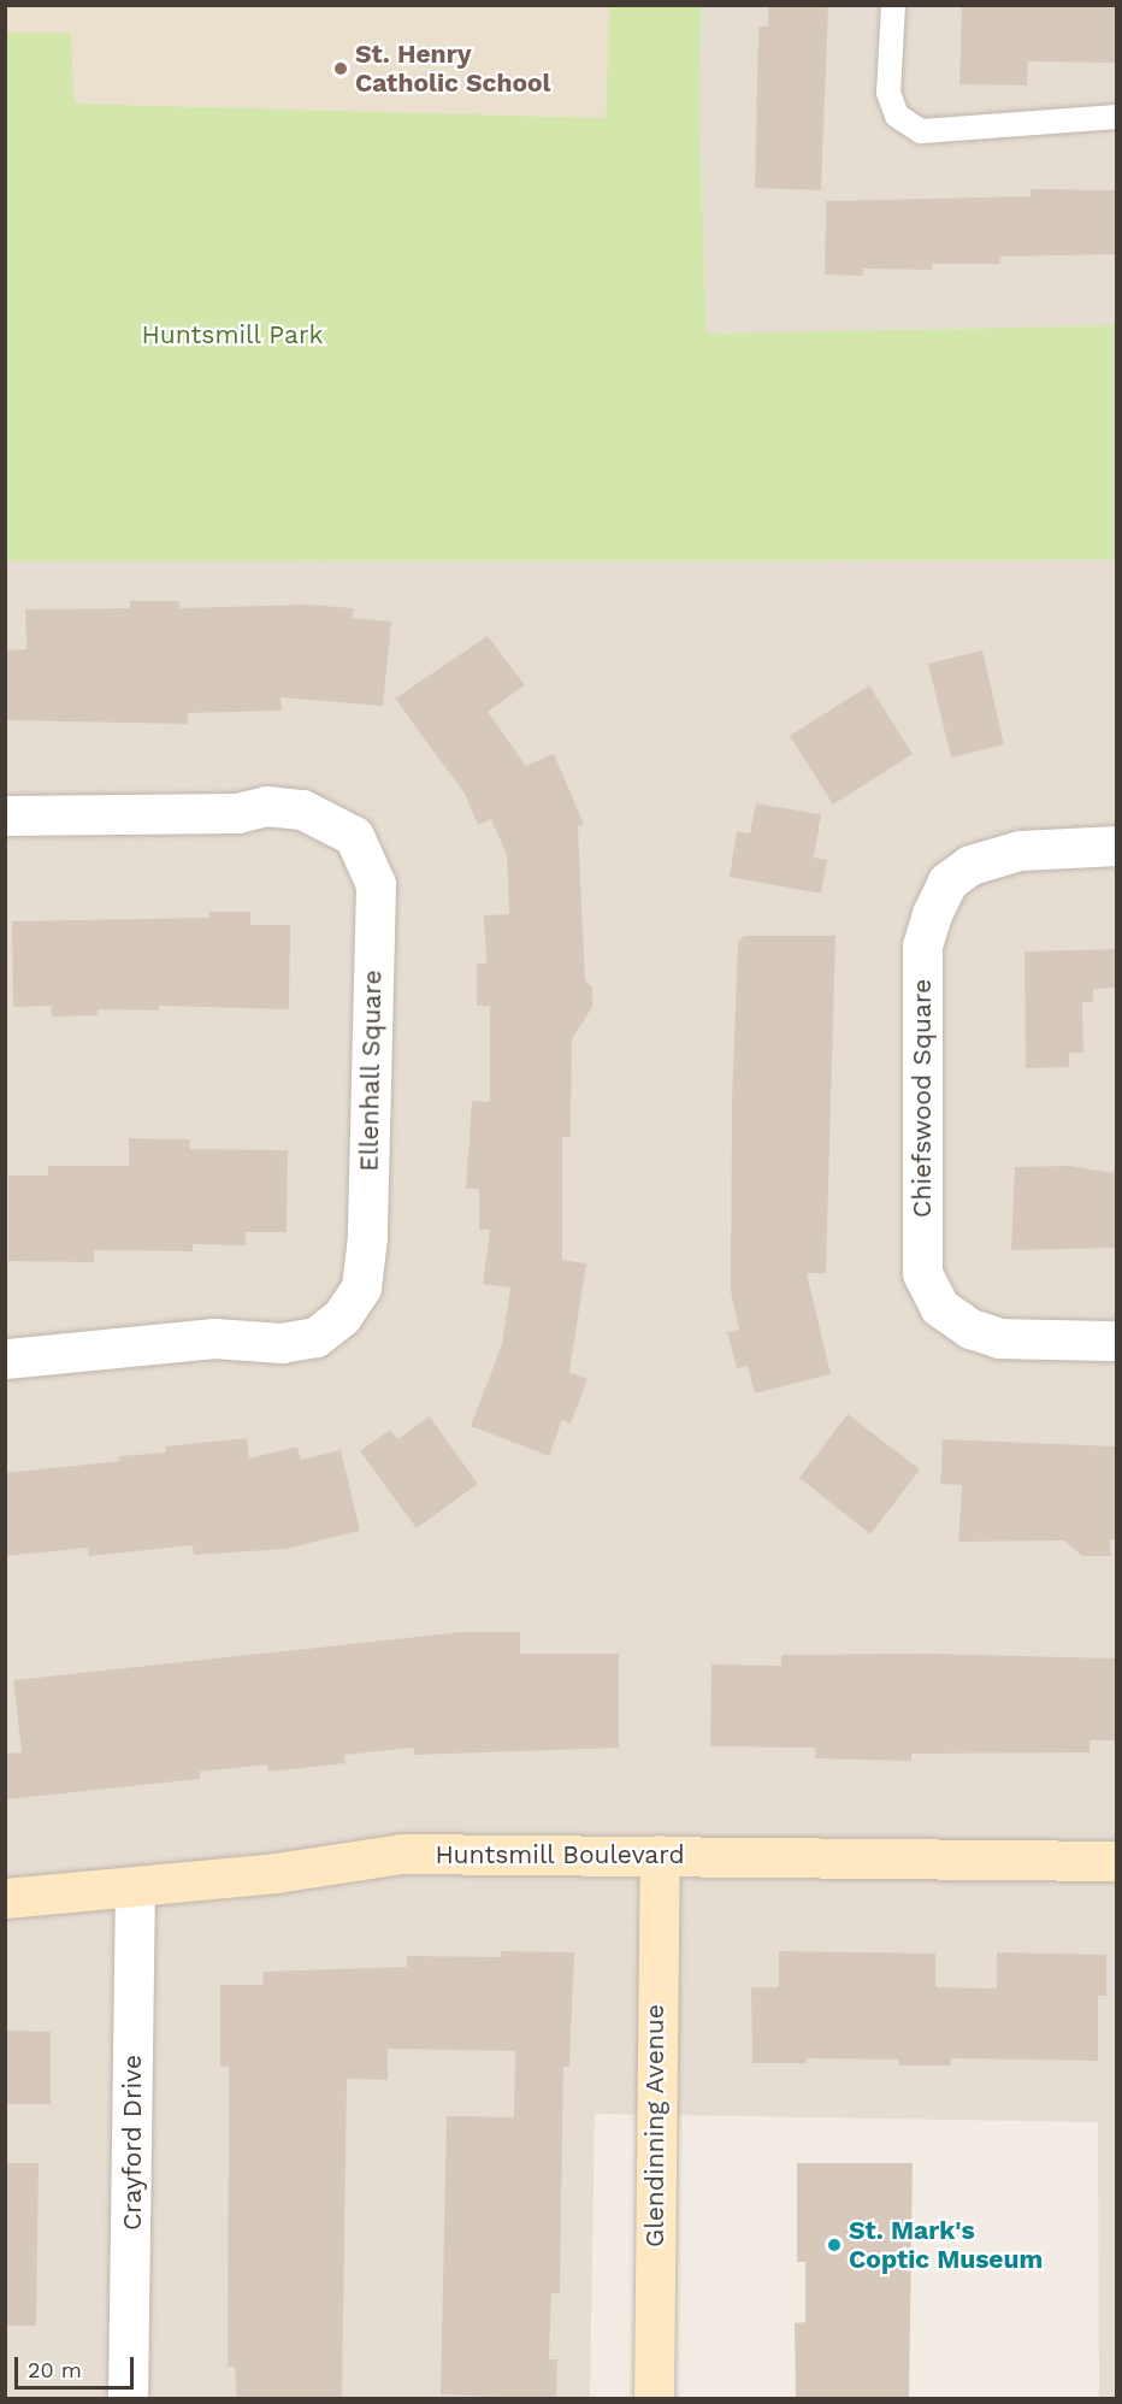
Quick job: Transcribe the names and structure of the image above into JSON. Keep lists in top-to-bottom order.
{
  "streets": {
    "street": [
      "Ellenhall Square",
      "Chiefswood Square",
      "Huntsmill Boulevard",
      "Glendinning Avenue",
      "Crayford Drive"
    ]
  },
  "crossings": [
    ["Huntsmill Boulevard", "Glendinning Avenue"],
    ["Huntsmill Boulevard", "Crayford Drive"]
  ],
  "parks": ["Huntsmill Park"],
  "places": ["St. Henry Catholic School", "St. Mark's Coptic Museum"],
  "scale_bar": "20 m"
}
